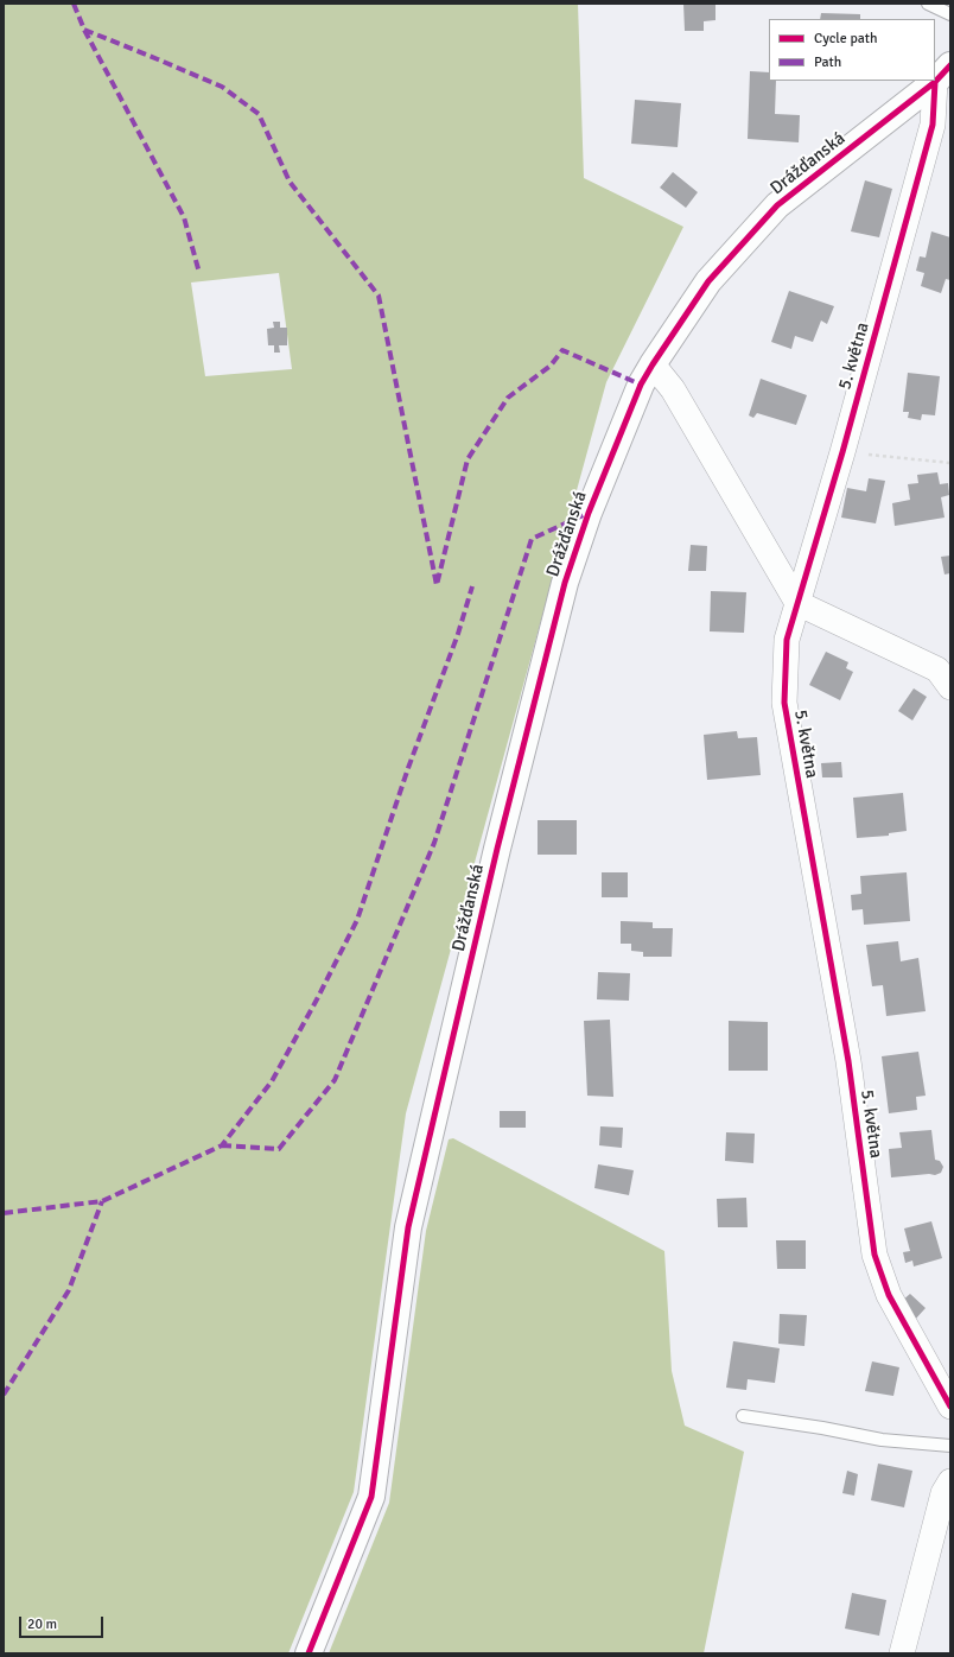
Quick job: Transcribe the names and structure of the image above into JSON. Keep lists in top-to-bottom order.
{
  "streets": {
    "street": ["Drážďanská", "5. května"]
  },
  "legend": ["Cycle path", "Path"],
  "scale_bar": "20 m"
}
